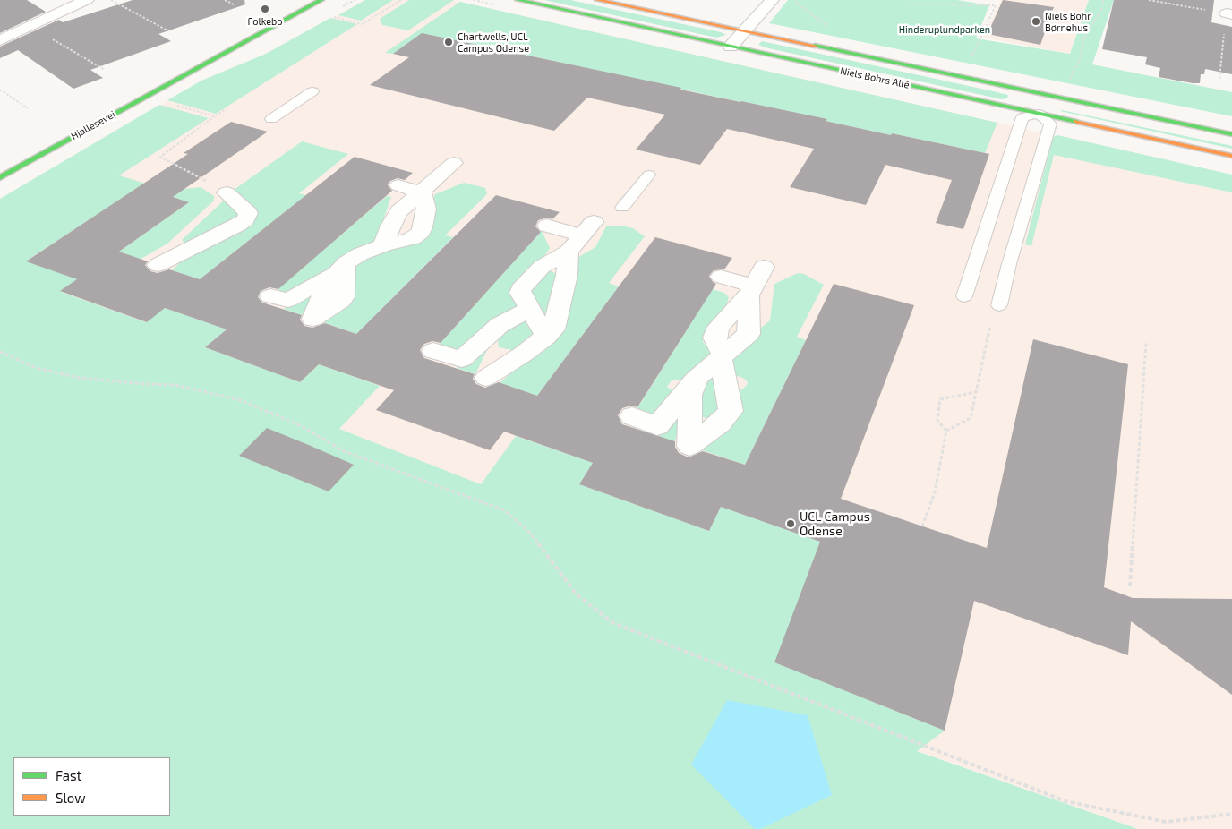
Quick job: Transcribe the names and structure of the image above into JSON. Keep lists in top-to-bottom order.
{
  "streets": {
    "street": ["Niels Bohrs Allé", "Hjallesevej"]
  },
  "parks": ["Hinderuplundparken"],
  "places": [
    "Folkebo",
    "Niels Bohr Børnehus",
    "Chartwells, UCL Campus Odense",
    "UCL Campus Odense"
  ],
  "legend": ["Fast", "Slow"]
}
